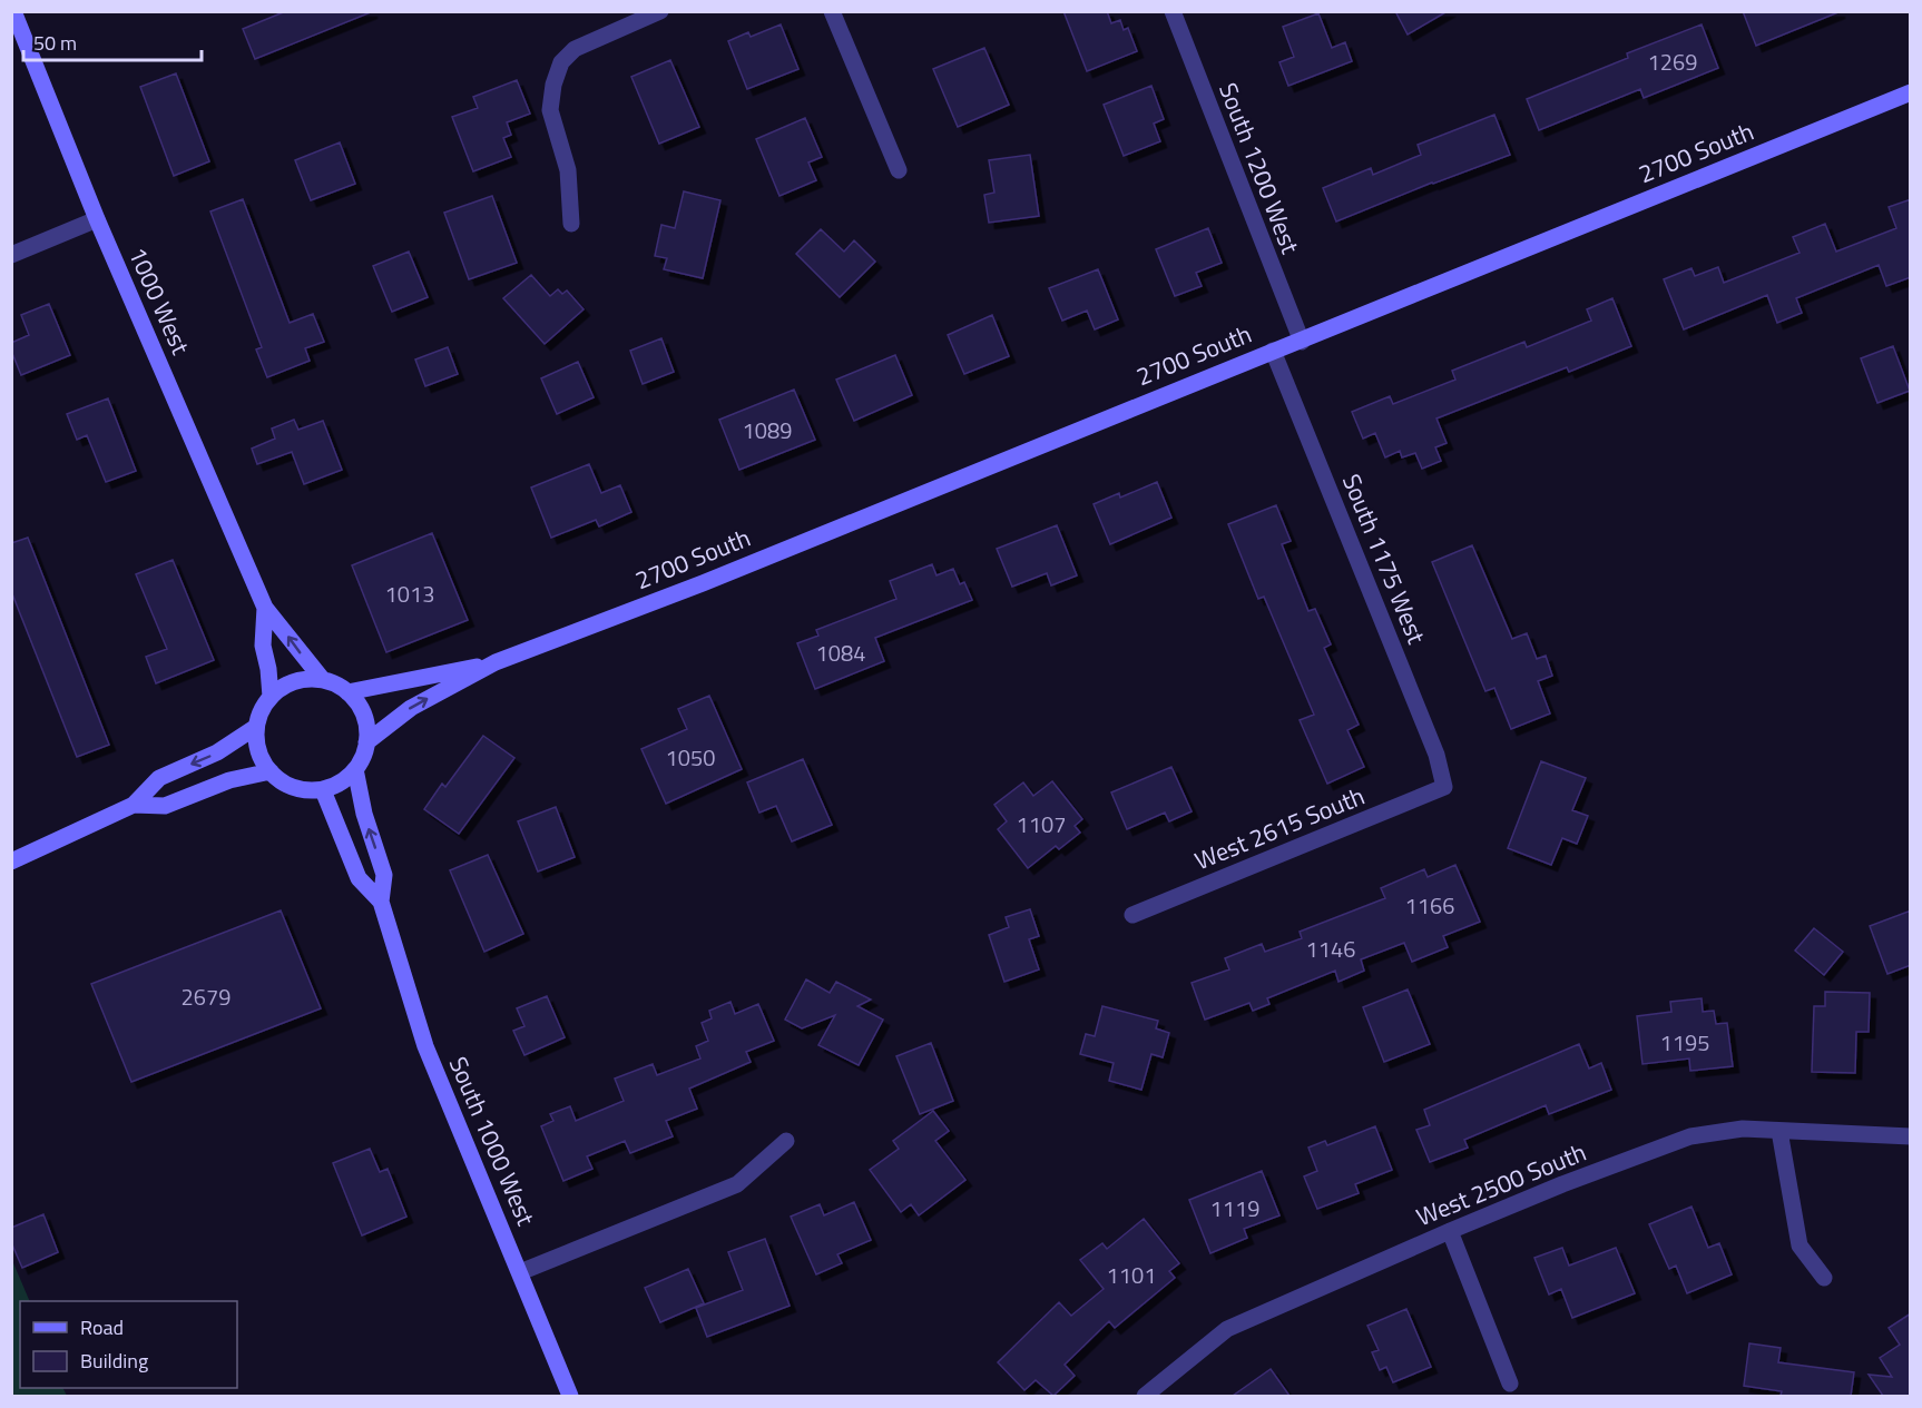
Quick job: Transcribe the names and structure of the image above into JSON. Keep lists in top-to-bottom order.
{
  "streets": {
    "main road": ["2700 South", "1000 West", "South 1000 West"],
    "street": [
      "South 1200 West",
      "South 1175 West",
      "West 2615 South",
      "West 2500 South"
    ]
  },
  "crossings": [
    ["2700 South", "South 1200 West"],
    ["2700 South", "South 1175 West"],
    ["South 1175 West", "West 2615 South"]
  ],
  "house_numbers": [
    "1269",
    "1089",
    "1013",
    "1084",
    "1050",
    "1107",
    "1166",
    "1146",
    "2679",
    "1195",
    "1119",
    "1101"
  ],
  "legend": ["Road", "Building"],
  "scale_bar": "50 m"
}
